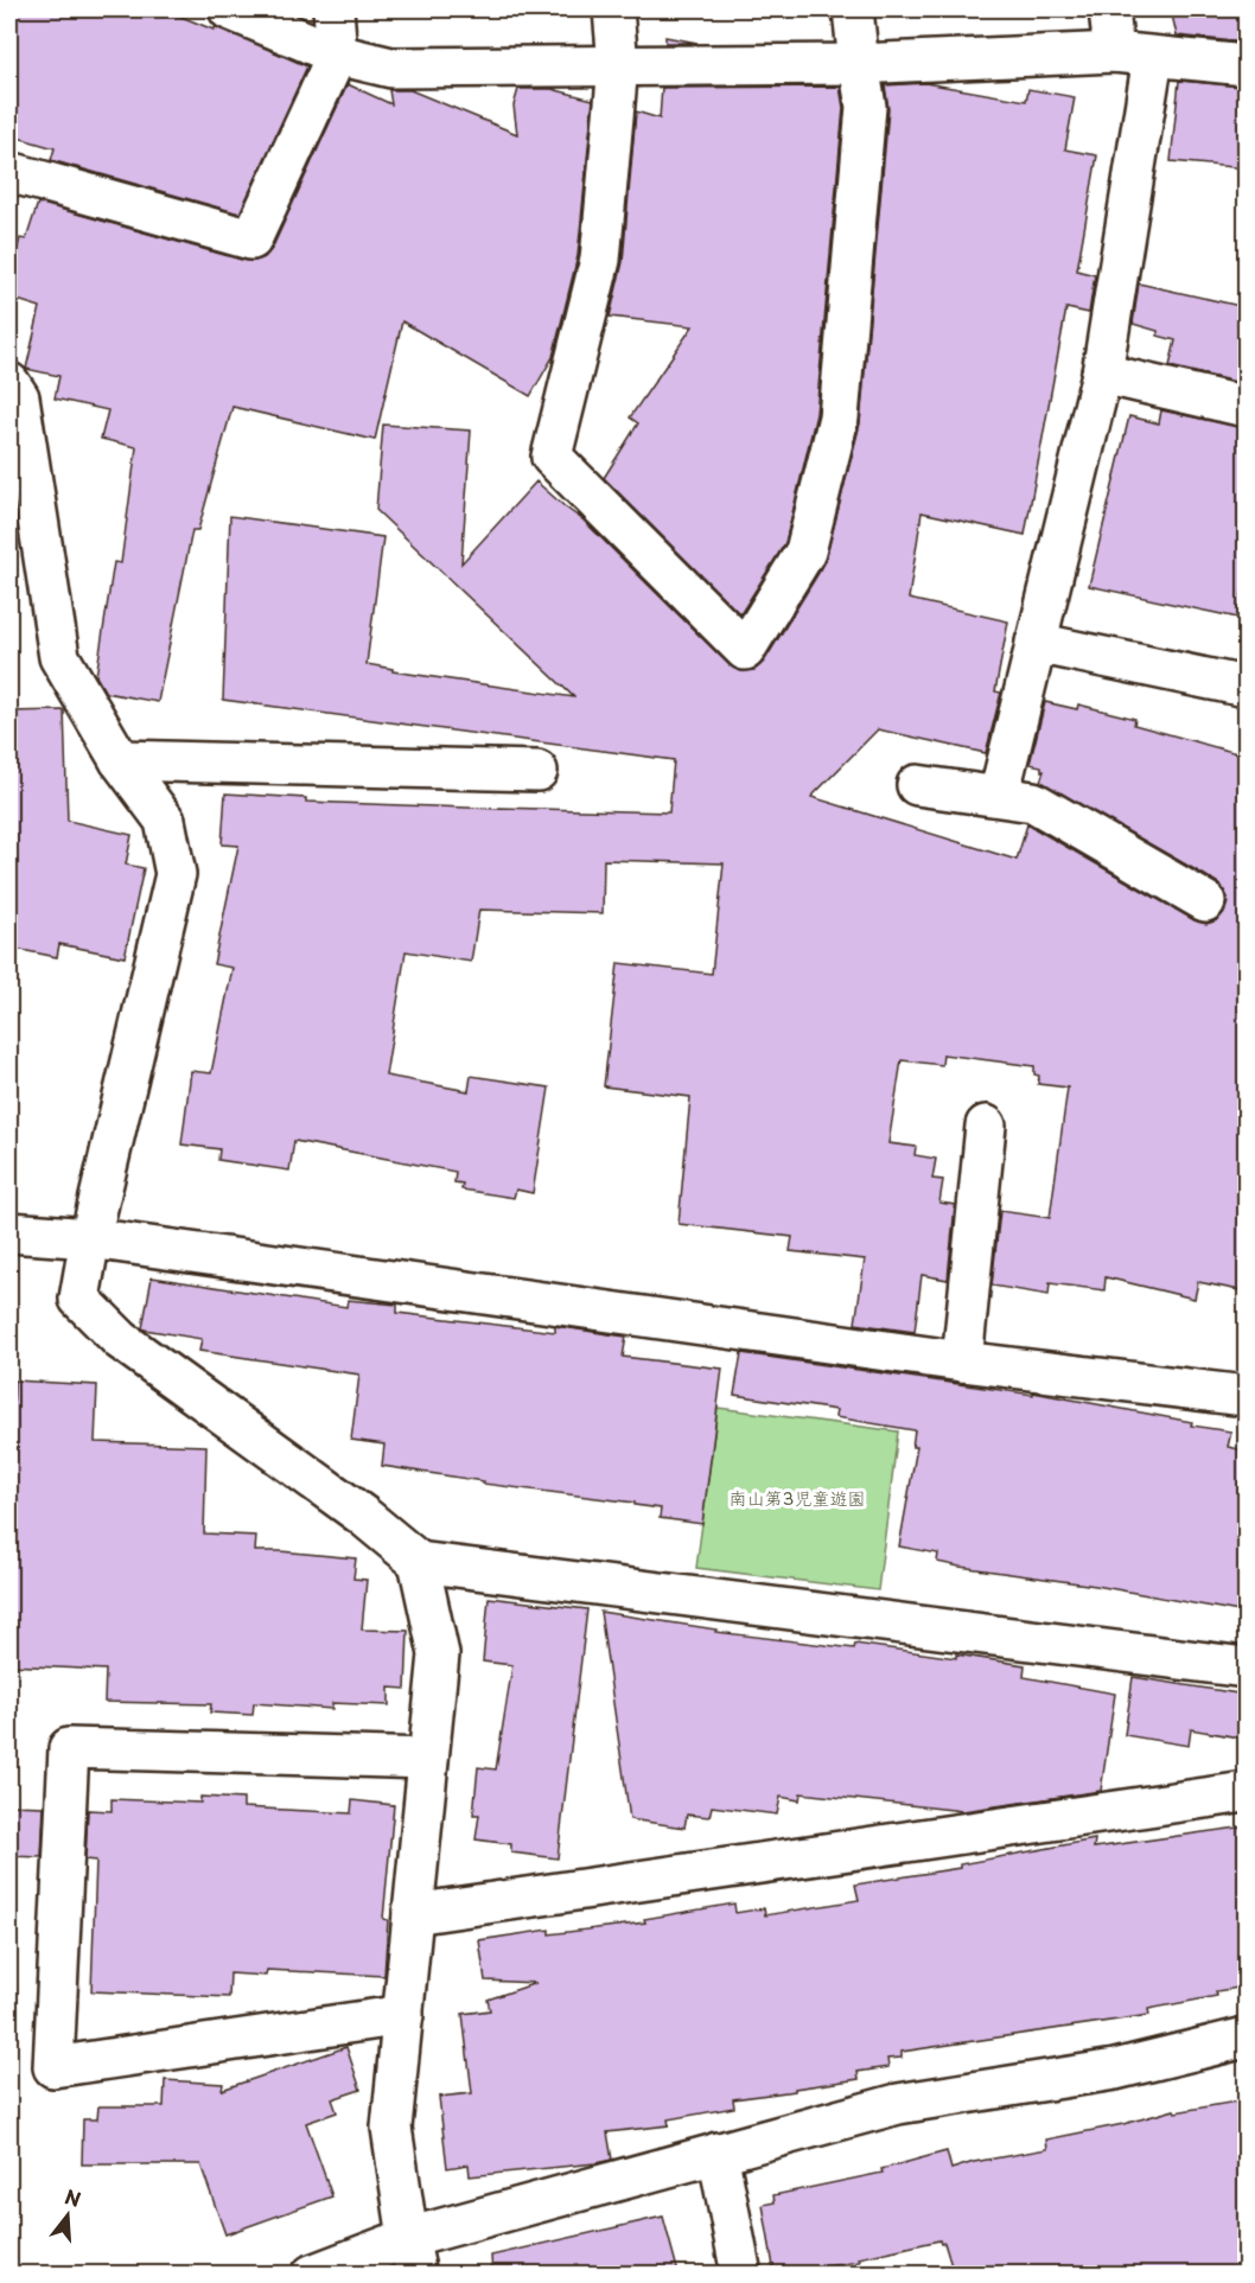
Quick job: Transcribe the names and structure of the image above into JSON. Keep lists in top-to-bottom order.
{
  "parks": ["南山第3児童遊園"],
  "north": "top"
}
